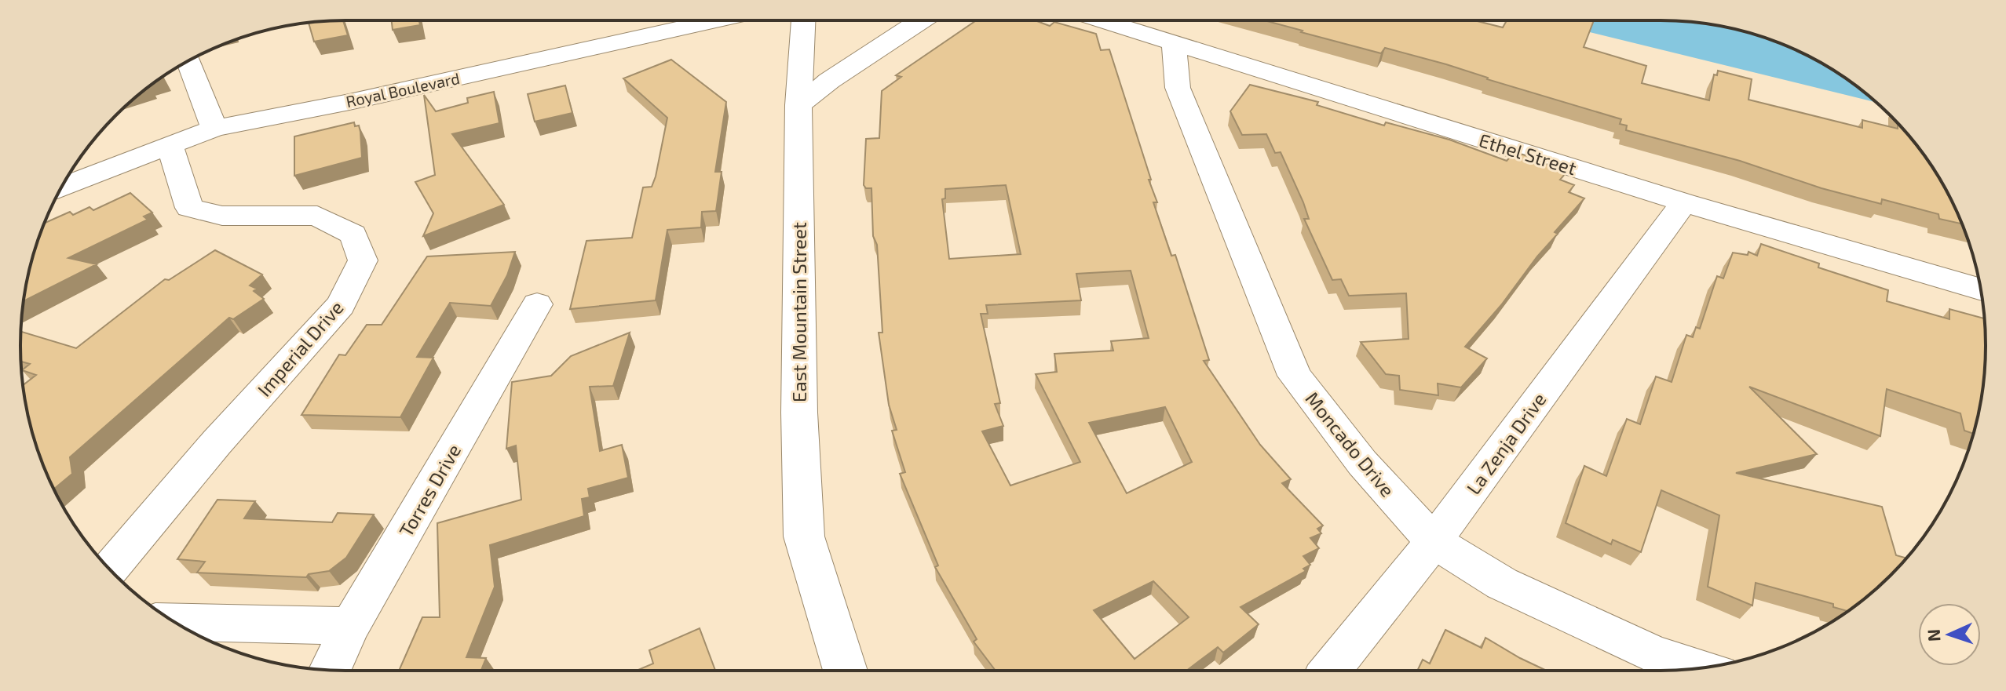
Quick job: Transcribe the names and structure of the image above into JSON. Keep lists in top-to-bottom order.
{
  "streets": {
    "street": [
      "Royal Boulevard",
      "Ethel Street",
      "East Mountain Street",
      "Imperial Drive",
      "La Zenja Drive",
      "Moncado Drive",
      "Torres Drive"
    ]
  },
  "crossings": [
    ["Royal Boulevard", "Imperial Drive"],
    ["Ethel Street", "La Zenja Drive"],
    ["Ethel Street", "Moncado Drive"],
    ["La Zenja Drive", "Moncado Drive"]
  ],
  "north": "left"
}
